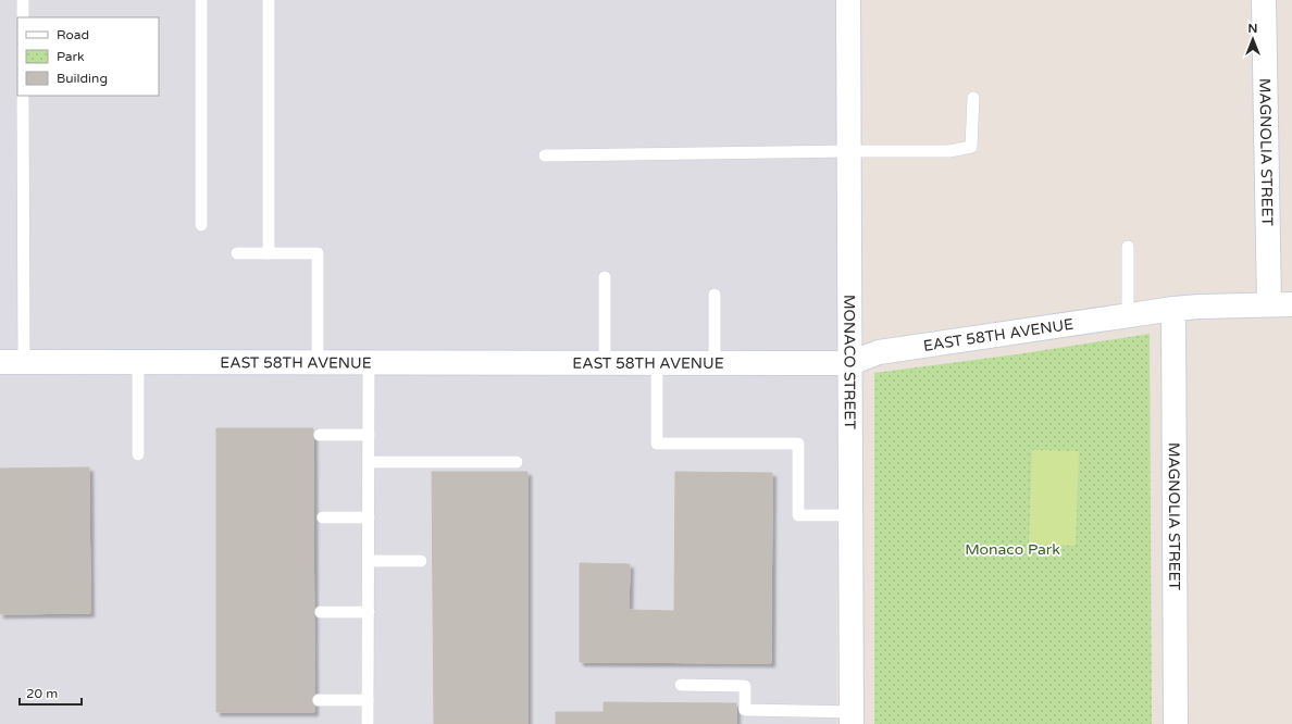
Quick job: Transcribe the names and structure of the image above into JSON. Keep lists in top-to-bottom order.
{
  "streets": {
    "street": ["MAGNOLIA STREET", "EAST 58TH AVENUE", "MONACO STREET"]
  },
  "crossings": [
    ["MAGNOLIA STREET", "EAST 58TH AVENUE"],
    ["EAST 58TH AVENUE", "MONACO STREET"]
  ],
  "parks": ["Monaco Park"],
  "legend": ["Road", "Park", "Building"],
  "scale_bar": "20 m",
  "north": "top"
}
